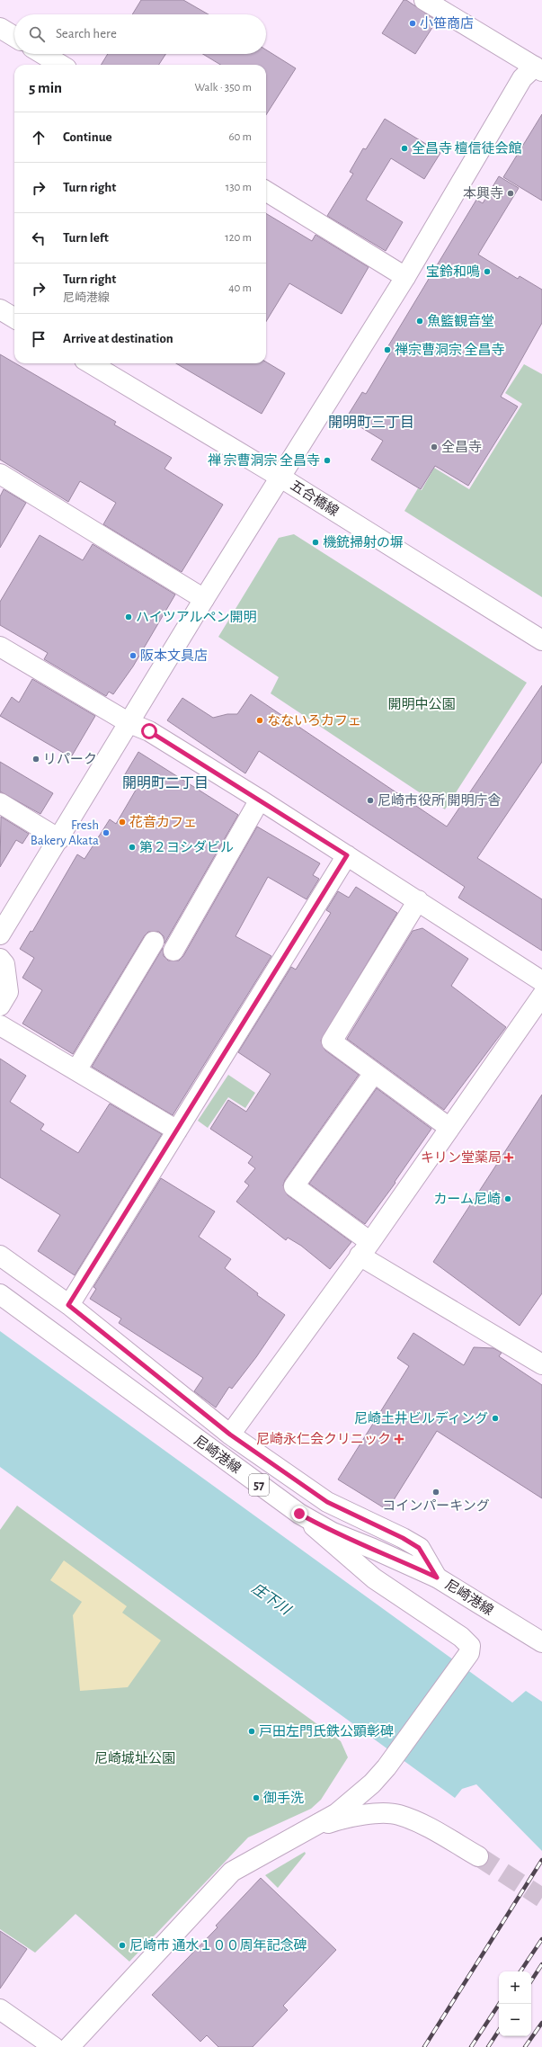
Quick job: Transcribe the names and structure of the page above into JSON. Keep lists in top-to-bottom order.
{
  "streets": {
    "street": ["五合橋線", "尼崎港線", "57"]
  },
  "districts": ["開明町三丁目", "開明町二丁目"],
  "water": ["庄下川"],
  "parks": ["開明中公園", "尼崎城址公園"],
  "places": {
    "other": [
      "小笹商店",
      "全昌寺 檀信徒会館",
      "本興寺",
      "宝鈴和鳴",
      "魚籃観音堂",
      "禅宗曹洞宗 全昌寺",
      "全昌寺",
      "禅 宗曹洞宗 全昌寺",
      "機銃掃射の塀",
      "ハイツアルペン開明",
      "阪本文具店",
      "なないろカフェ",
      "リパーク",
      "尼崎市役所 開明庁舎",
      "花音カフェ",
      "Fresh Bakery Akata",
      "第２ヨシダビル",
      "カーム尼崎",
      "尼崎土井ビルディング",
      "コインパーキング",
      "戸田左門氏鉄公顕彰碑",
      "御手洗",
      "尼崎市 通水１００周年記念碑"
    ],
    "health": ["キリン堂薬局", "尼崎永仁会クリニック"]
  },
  "page": {
    "search": "Search here",
    "heading": ["5 min", "Walk · 350 m"],
    "list": [
      ["Continue", "60 m"],
      ["Turn right", "130 m"],
      ["Turn left", "120 m"],
      ["Turn right", "尼崎港線", "40 m"],
      "Arrive at destination"
    ],
    "map_buttons": ["+", "−"]
  }
}
